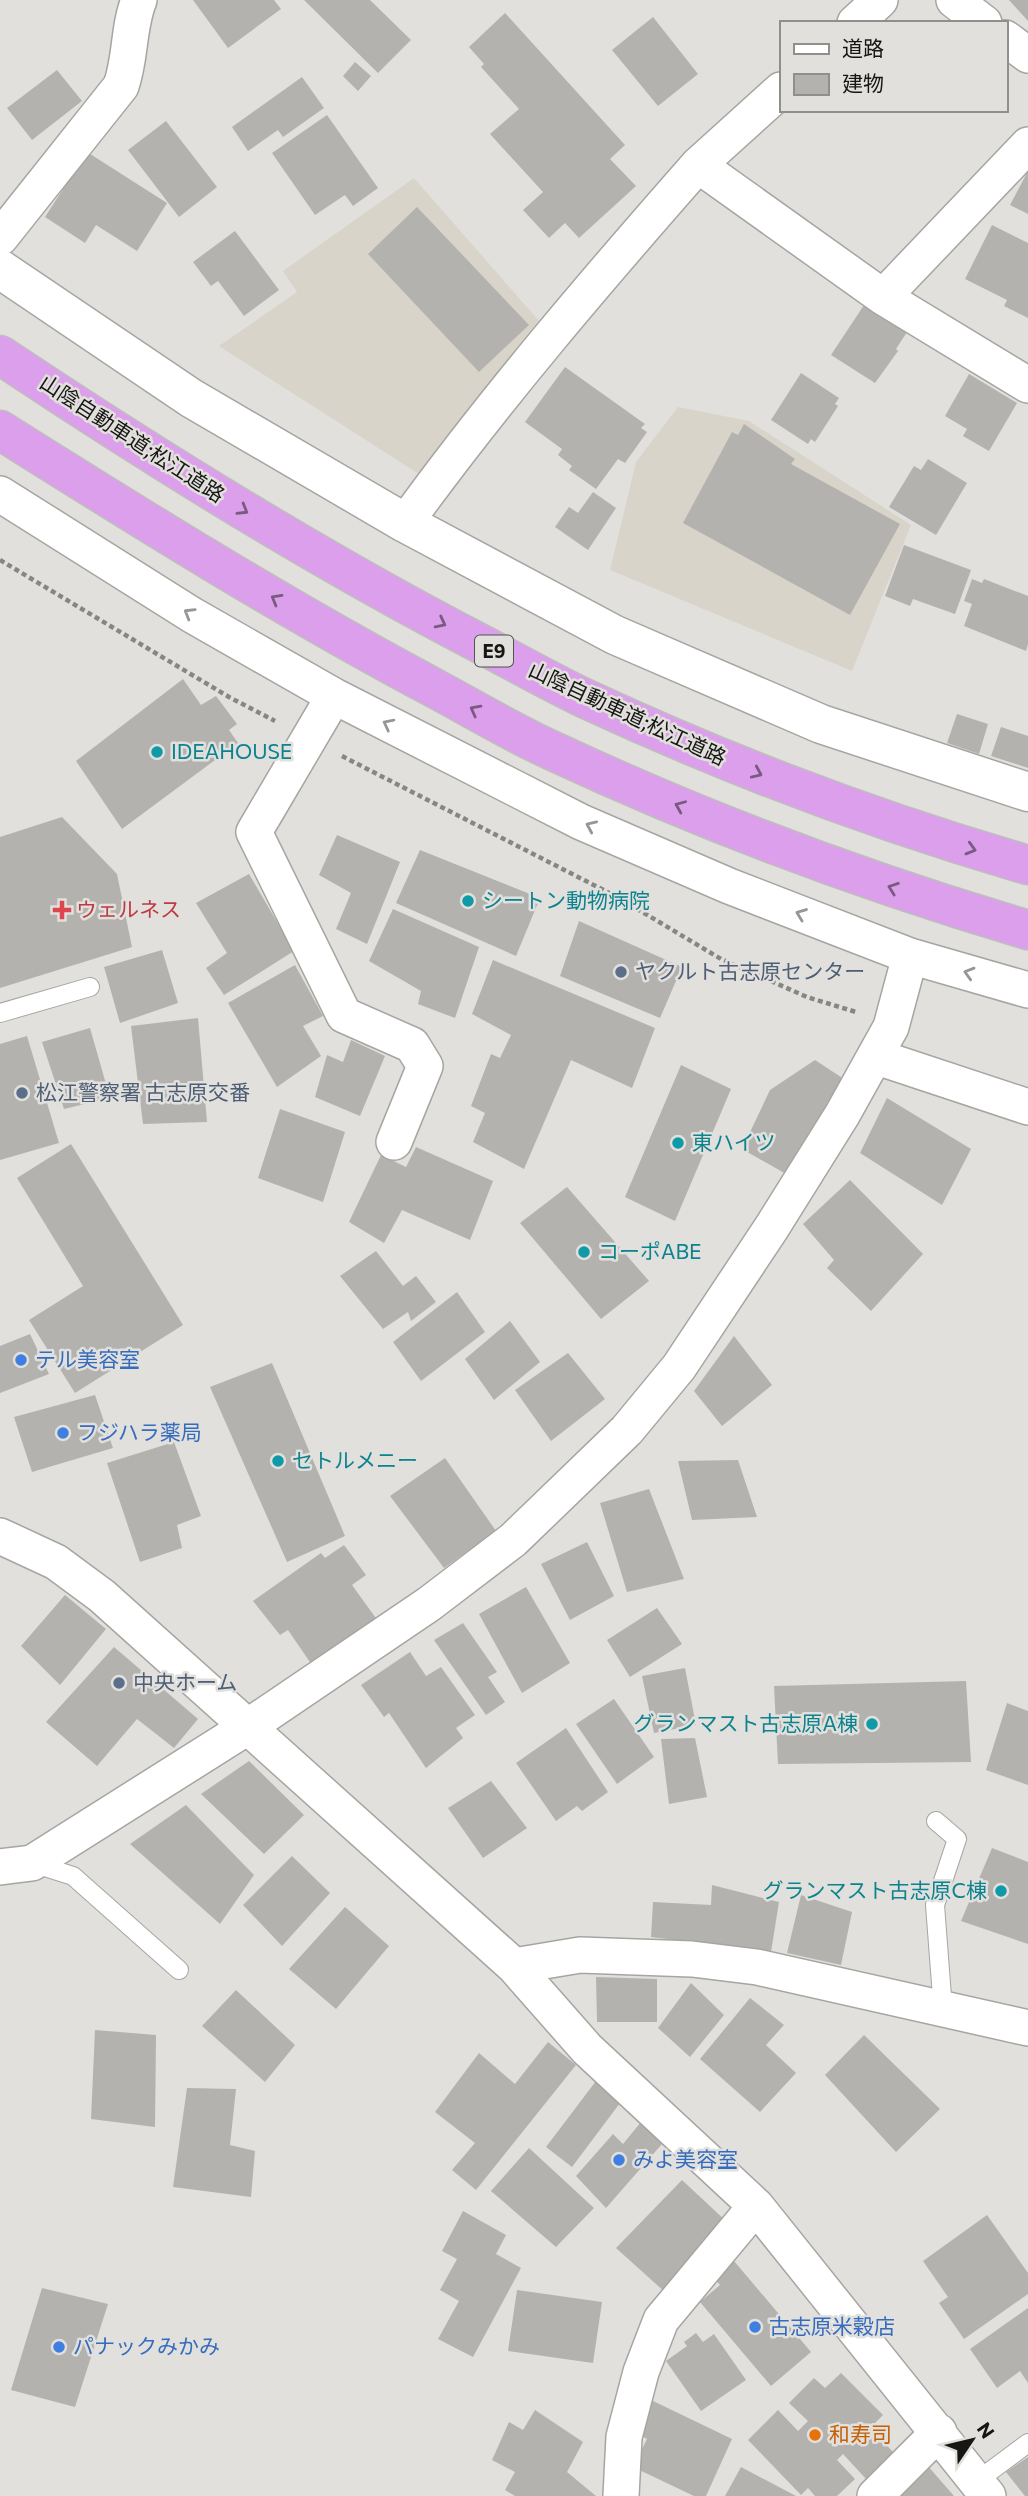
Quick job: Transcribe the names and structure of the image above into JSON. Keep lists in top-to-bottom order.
{
  "streets": {
    "highway": ["山陰自動車道;松江道路", "E9"]
  },
  "places": {
    "other": [
      "IDEAHOUSE",
      "シートン動物病院",
      "ヤクルト古志原センター",
      "松江警察署 古志原交番",
      "東ハイツ",
      "コーポABE",
      "テル美容室",
      "フジハラ薬局",
      "セトルメニー",
      "中央ホーム",
      "グランマスト古志原A棟",
      "グランマスト古志原C棟",
      "みよ美容室",
      "古志原米穀店",
      "パナックみかみ",
      "和寿司"
    ],
    "health": ["ウェルネス"]
  },
  "legend": ["道路", "建物"],
  "north": "top right"
}
